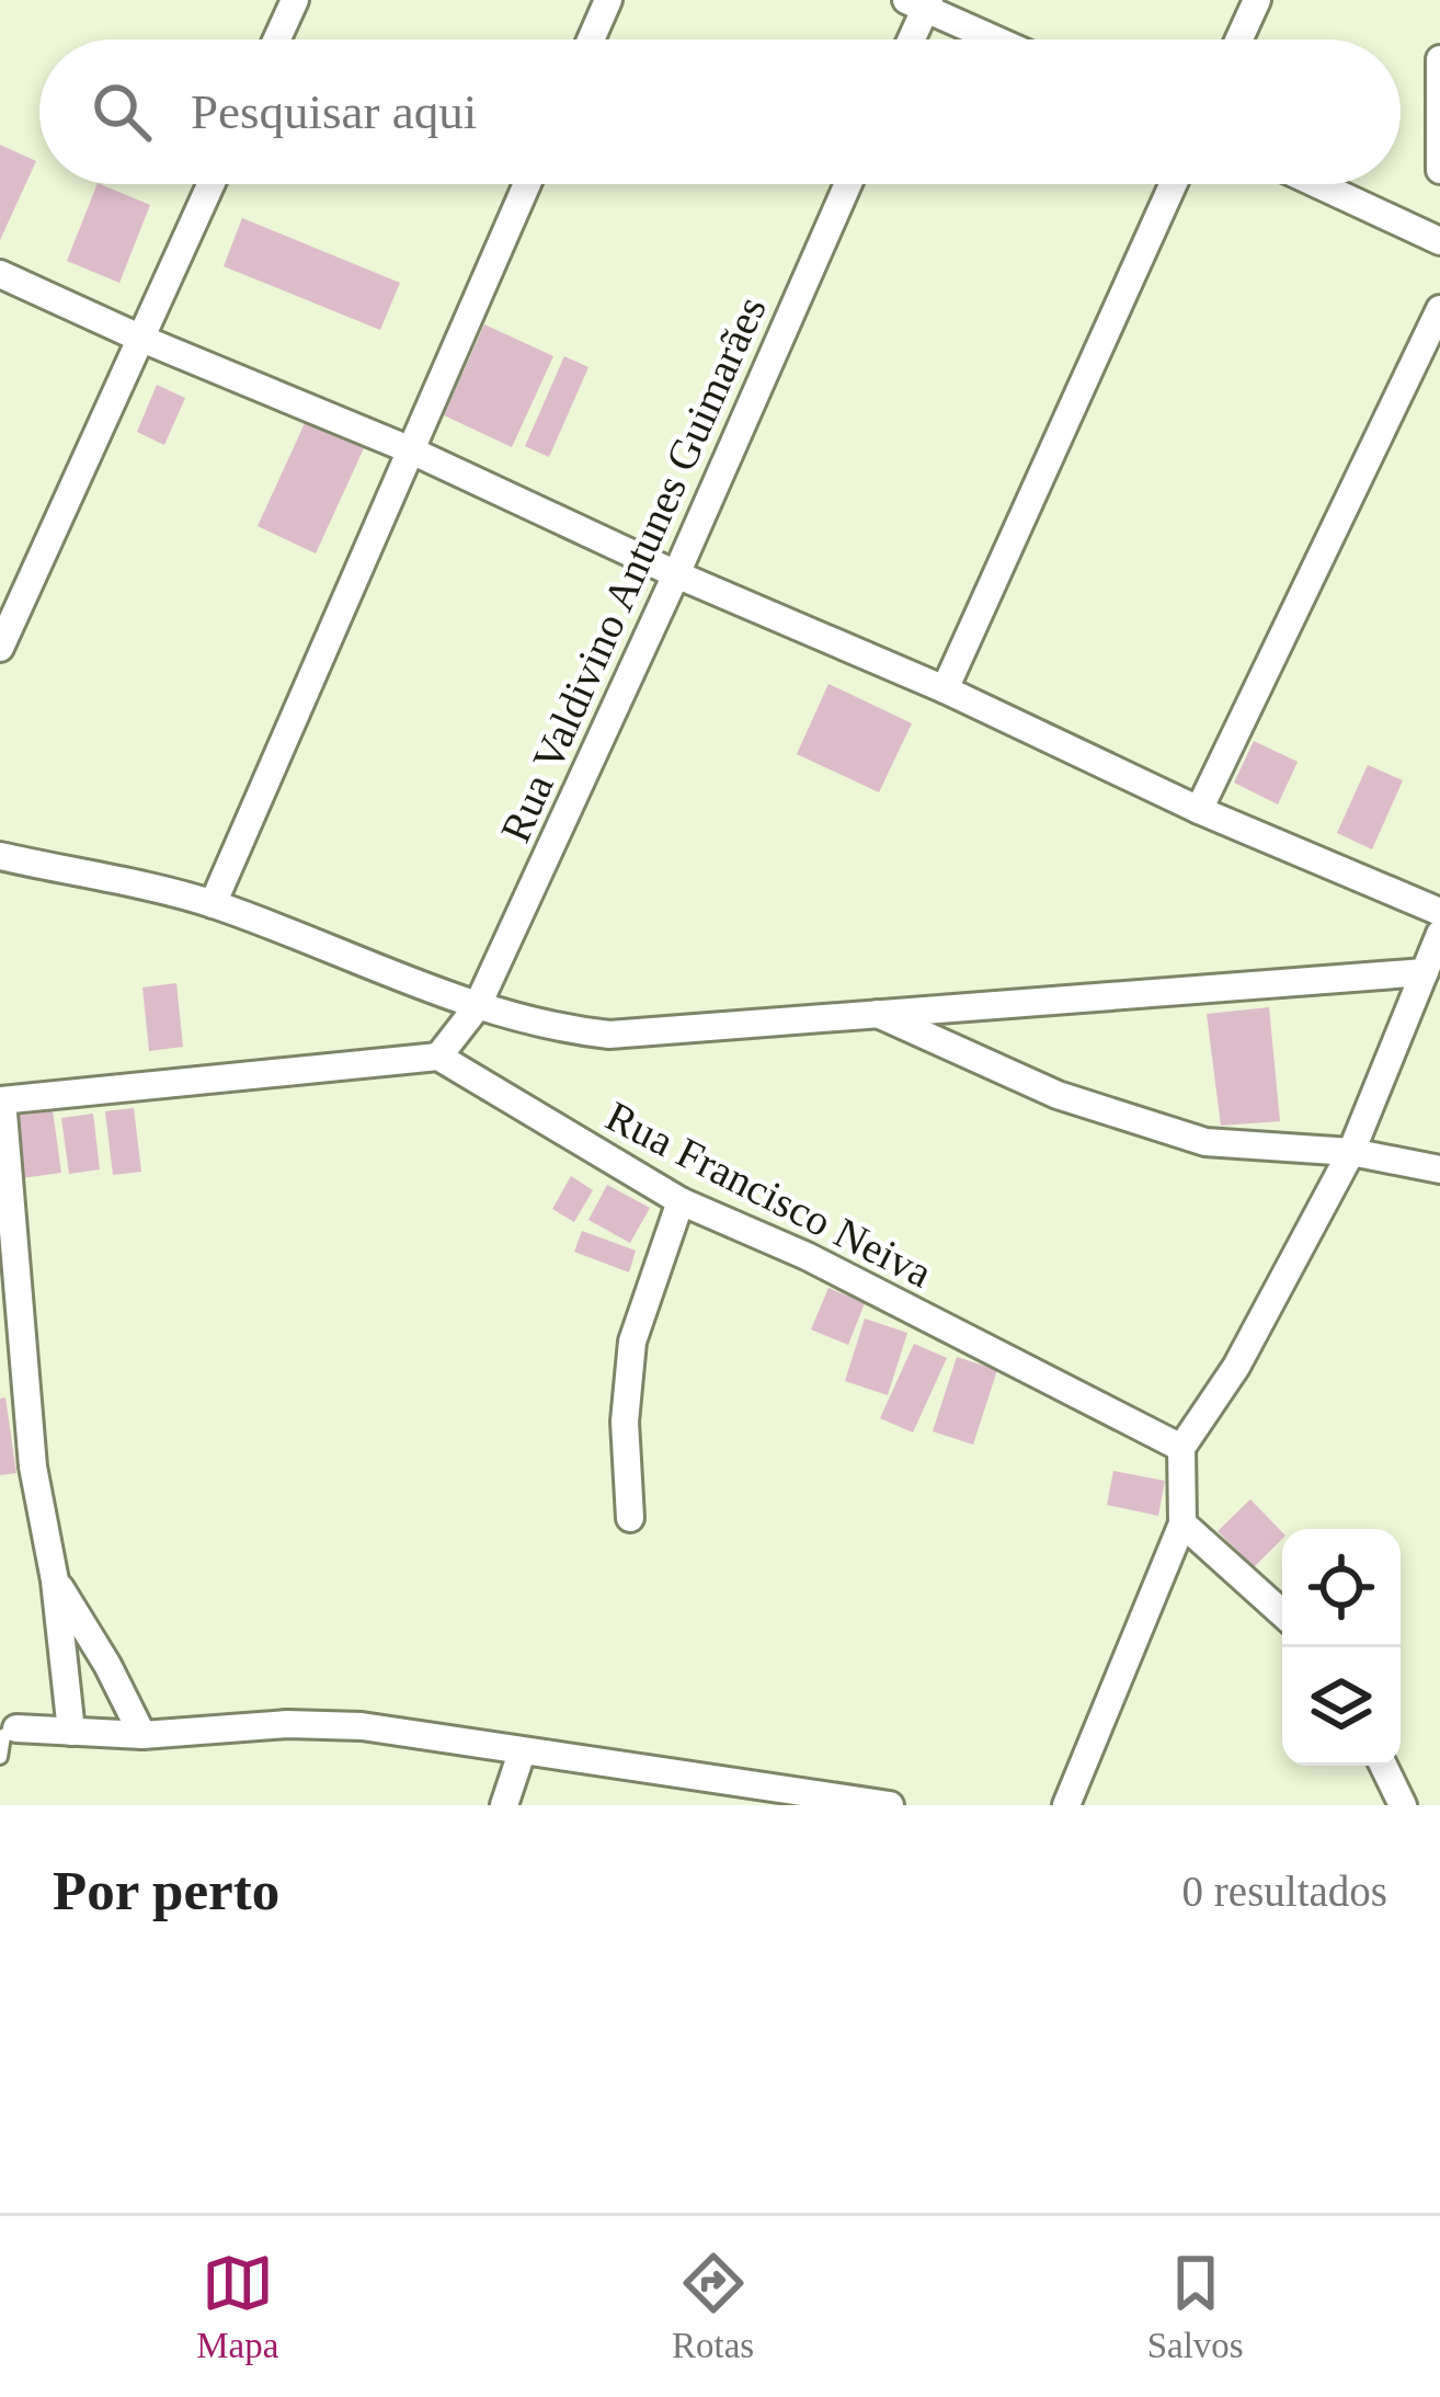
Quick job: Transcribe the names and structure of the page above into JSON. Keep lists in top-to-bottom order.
{
  "streets": {
    "street": ["Rua Valdivino Antunes Guimarães", "Rua Francisco Neiva"]
  },
  "crossings": [
    ["Rua Valdivino Antunes Guimarães", "Rua Francisco Neiva"]
  ],
  "page": {
    "search": "Pesquisar aqui",
    "heading": ["Por perto", "0 resultados"],
    "nav": ["Mapa", "Rotas", "Salvos"]
  }
}
